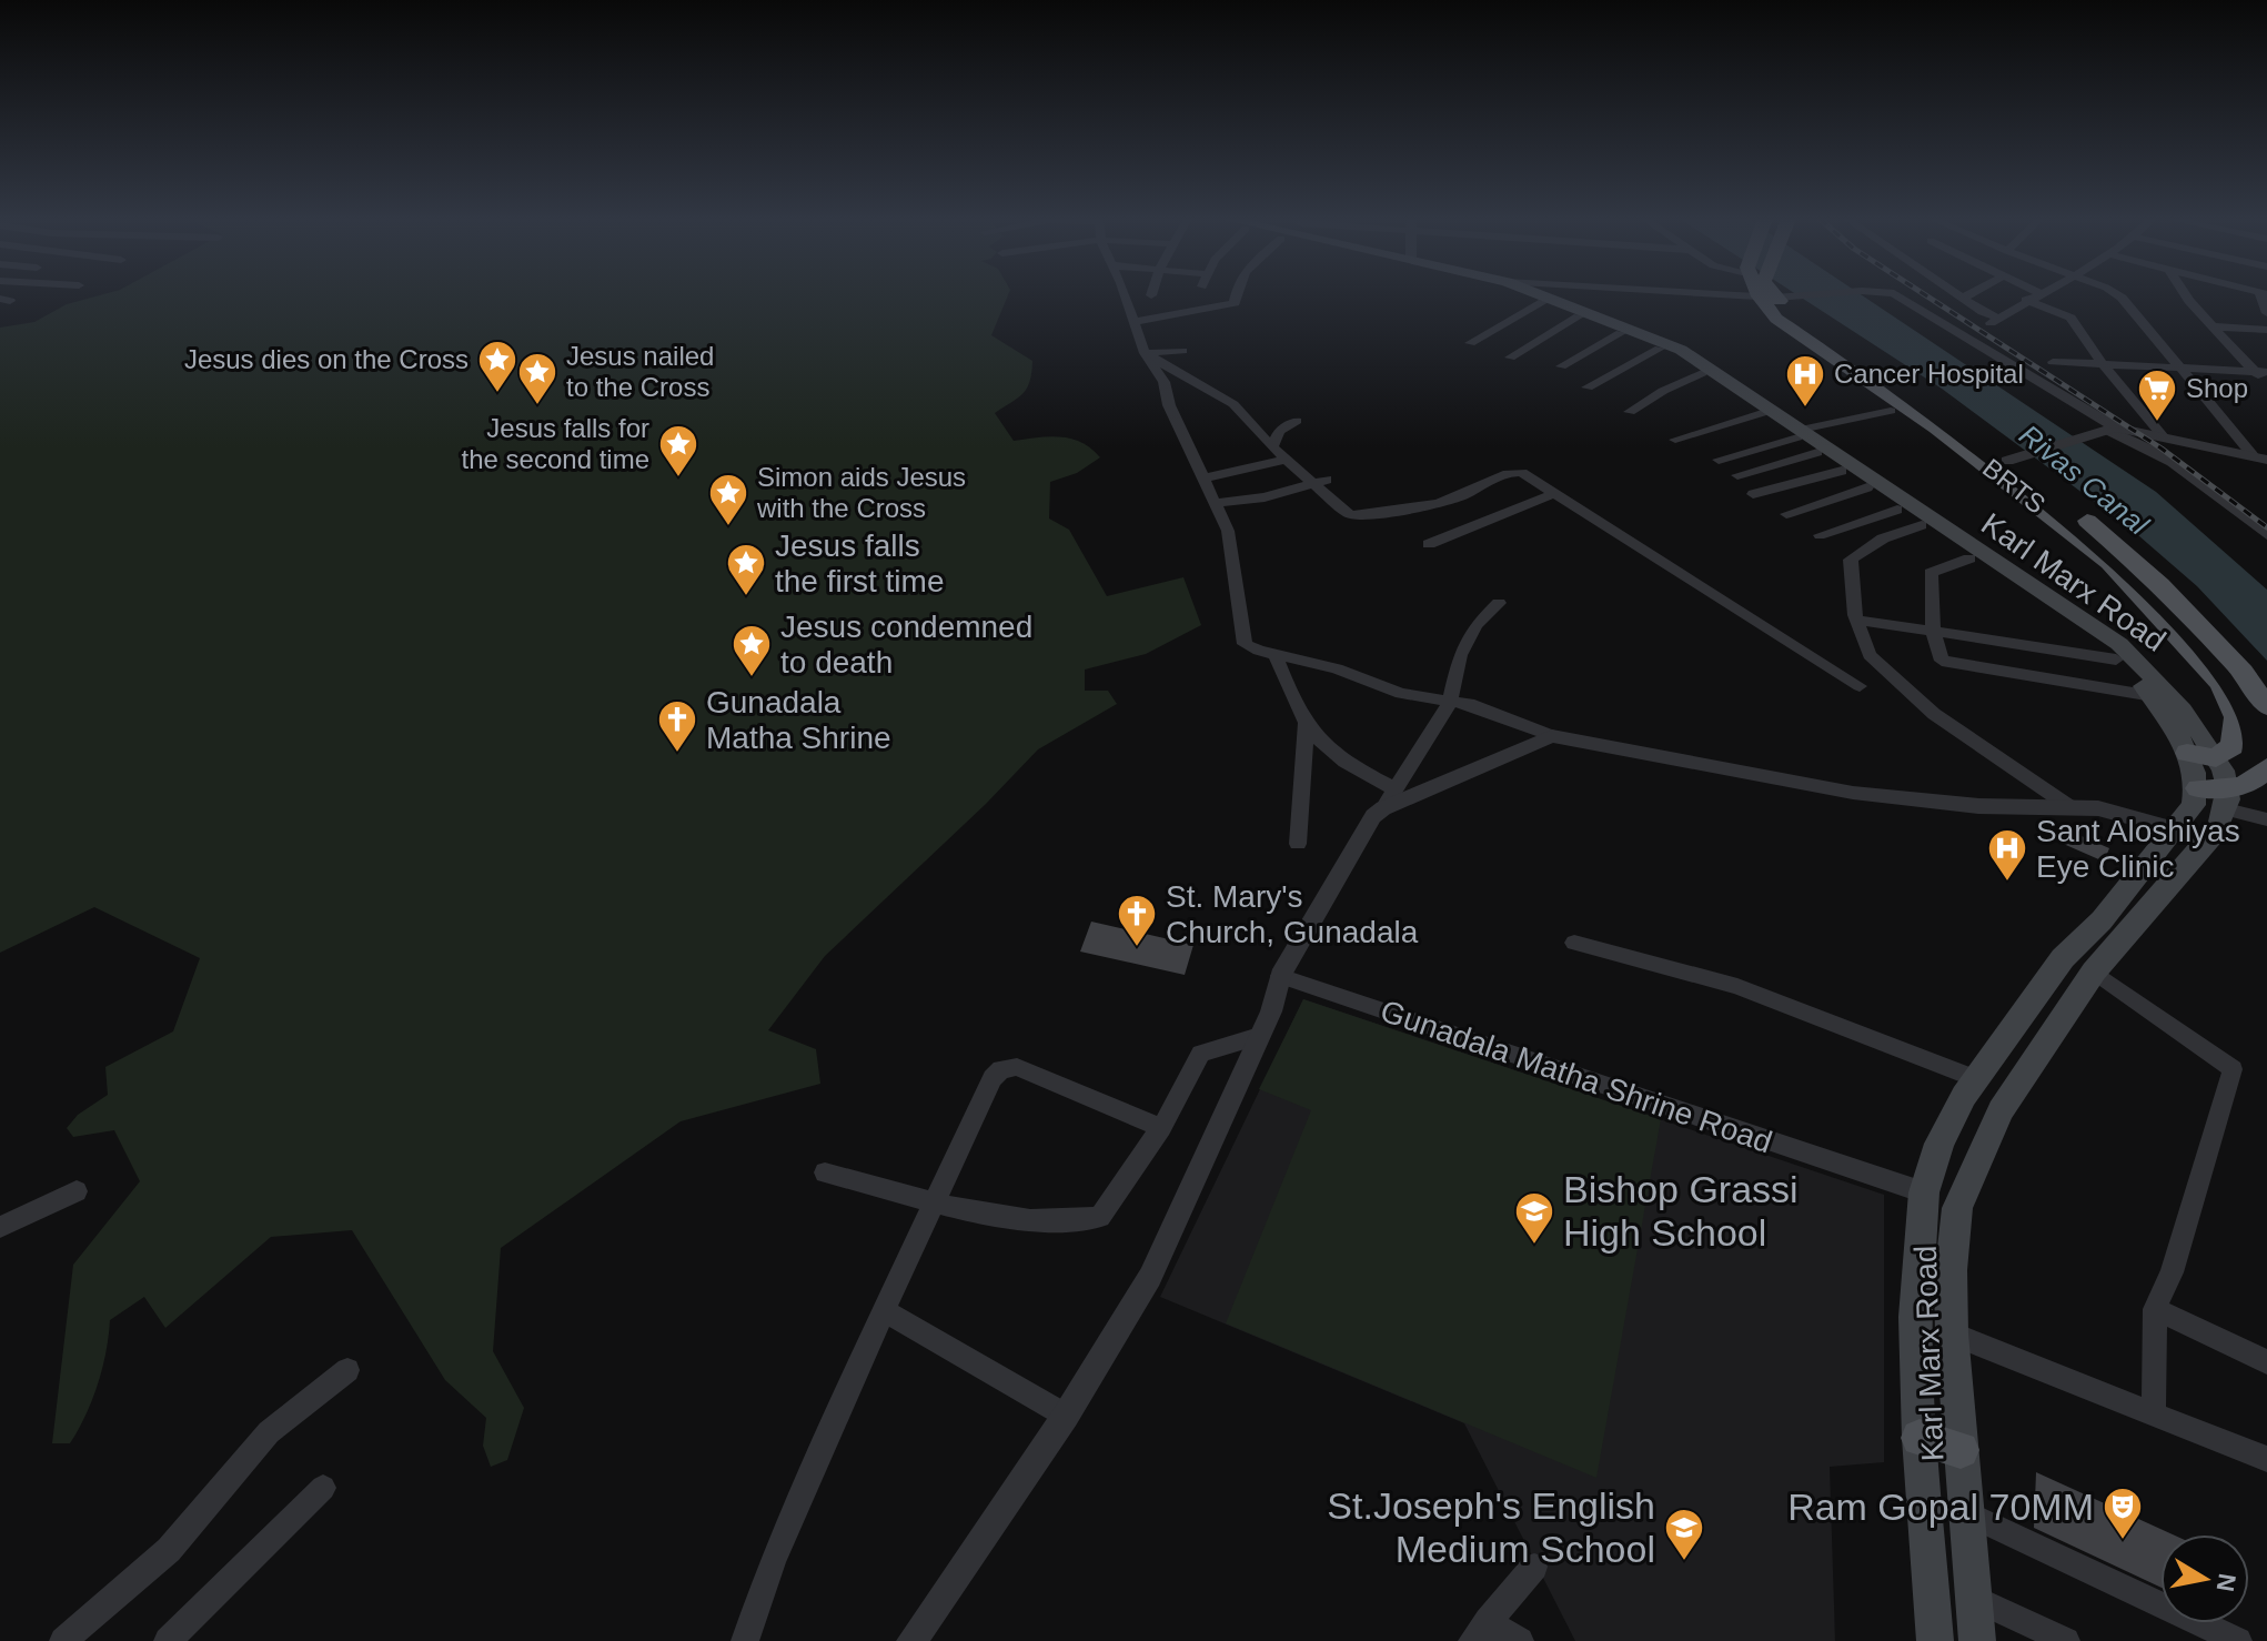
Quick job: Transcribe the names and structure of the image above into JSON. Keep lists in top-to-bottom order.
{
  "streets": {
    "main road": ["BRTS", "Karl Marx Road"],
    "street": ["Gunadala Matha Shrine Road"]
  },
  "crossings": [
    ["BRTS", "Karl Marx Road"],
    ["Karl Marx Road", "Gunadala Matha Shrine Road"]
  ],
  "water": ["Rivas Canal"],
  "places": {
    "place": [
      "Jesus dies on the Cross",
      "Jesus nailed to the Cross",
      "Jesus falls for the second time",
      "Simon aids Jesus with the Cross",
      "Jesus falls the first time",
      "Jesus condemned to death"
    ],
    "hospital": ["Cancer Hospital", "Sant Aloshiyas Eye Clinic"],
    "supermarket": ["Shop"],
    "church": ["Gunadala Matha Shrine", "St. Mary's Church, Gunadala"],
    "school or university": ["Bishop Grassi High School", "St.Joseph's English Medium School"],
    "theatre": ["Ram Gopal 70MM"]
  },
  "north": "right"
}
